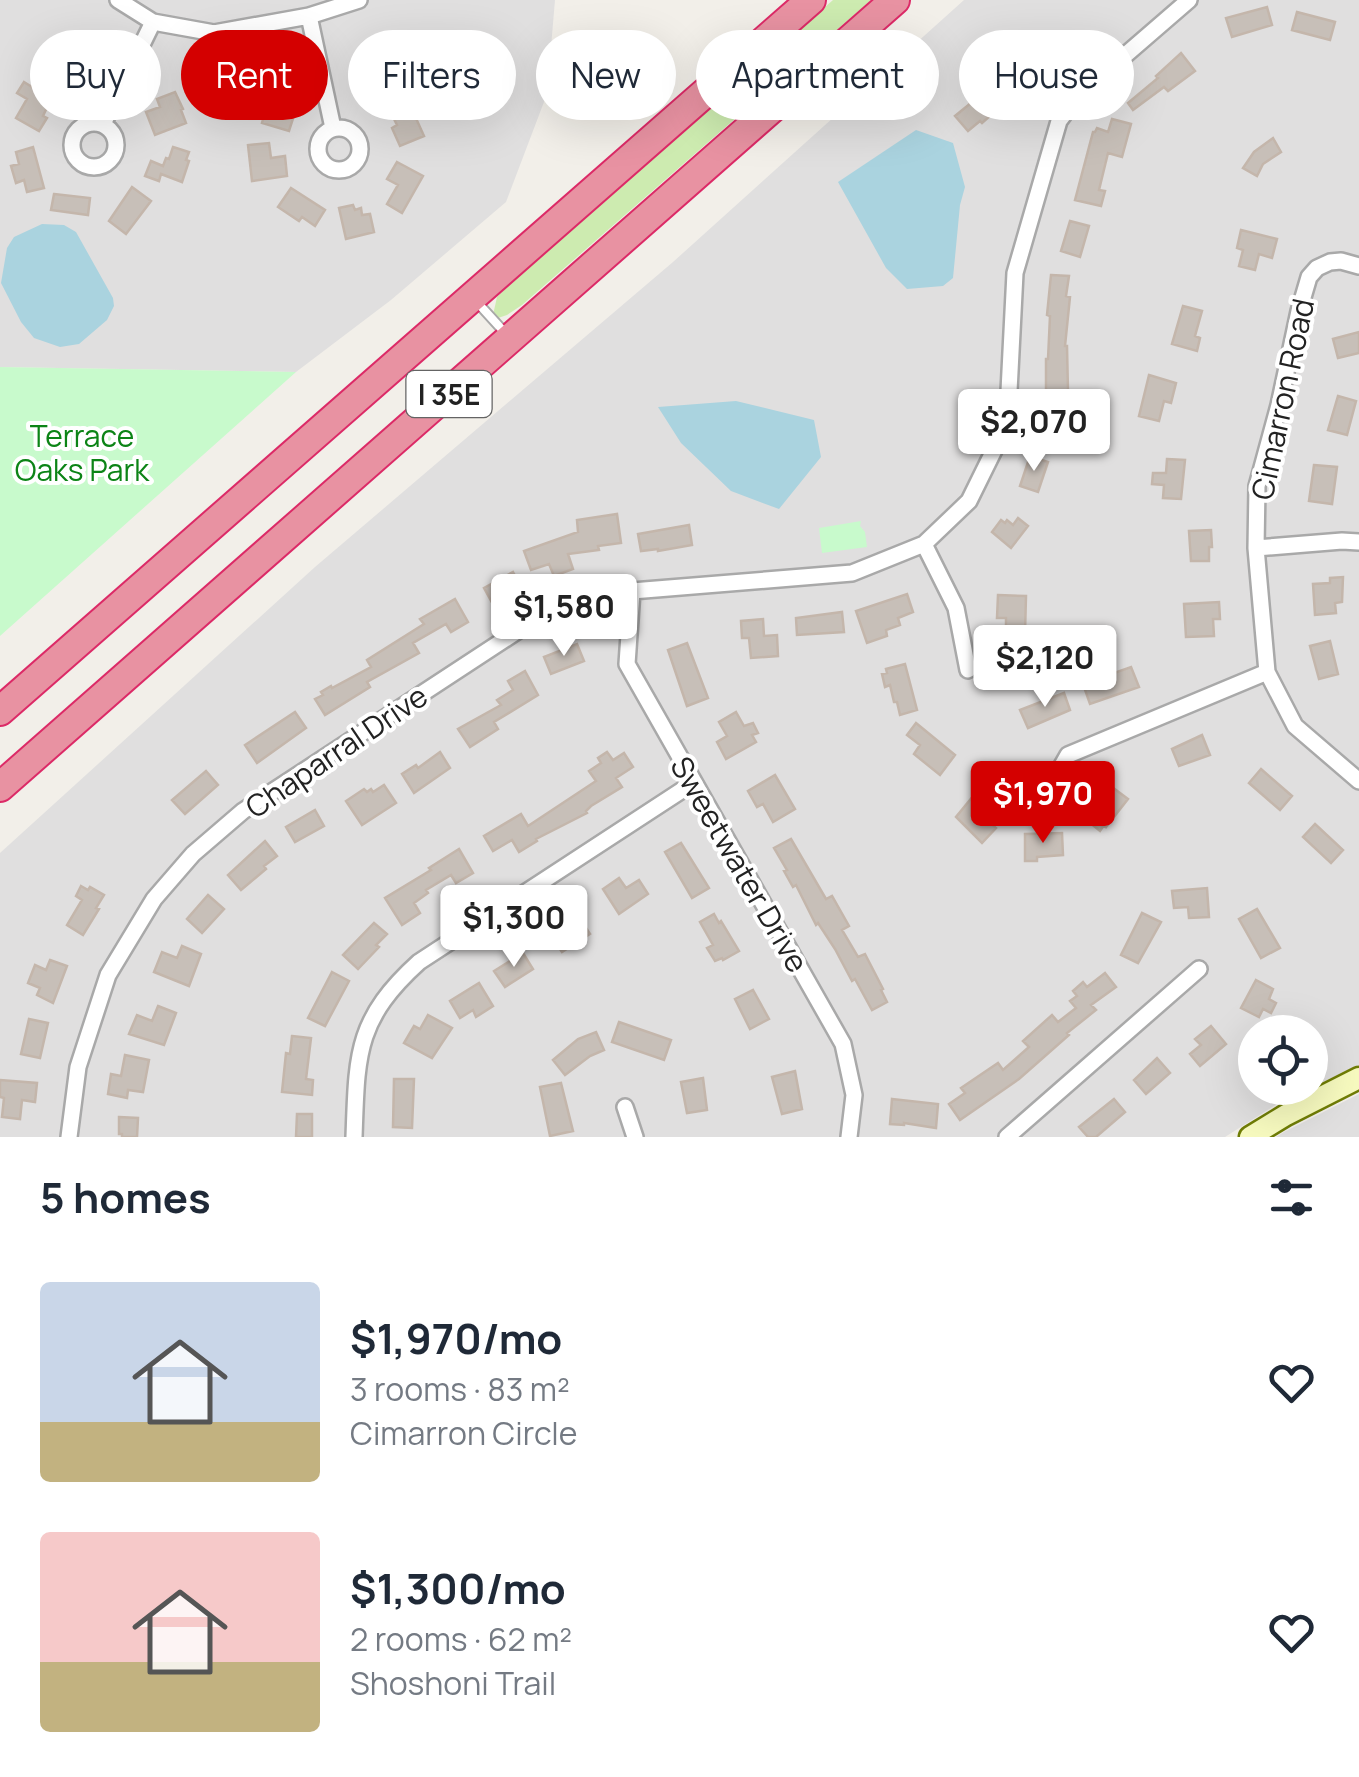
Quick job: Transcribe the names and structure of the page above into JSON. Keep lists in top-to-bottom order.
{
  "streets": {
    "highway": ["I 35E"],
    "street": ["Cimarron Road", "Chaparral Drive", "Sweetwater Drive"]
  },
  "crossings": [
    ["Chaparral Drive", "Sweetwater Drive"]
  ],
  "parks": ["Terrace Oaks Park"],
  "page": {
    "chip": [
      "Buy",
      "Rent",
      "Filters",
      "New",
      "Apartment",
      "House"
    ],
    "price": [
      "$2,070",
      "$1,580",
      "$2,120",
      "$1,970",
      "$1,300"
    ],
    "heading": "5 homes",
    "list": [
      {
        "name": "$1,970/mo",
        "note": "3 rooms · 83 m² · Cimarron Circle"
      },
      {
        "name": "$1,300/mo",
        "note": "2 rooms · 62 m² · Shoshoni Trail"
      }
    ]
  }
}
